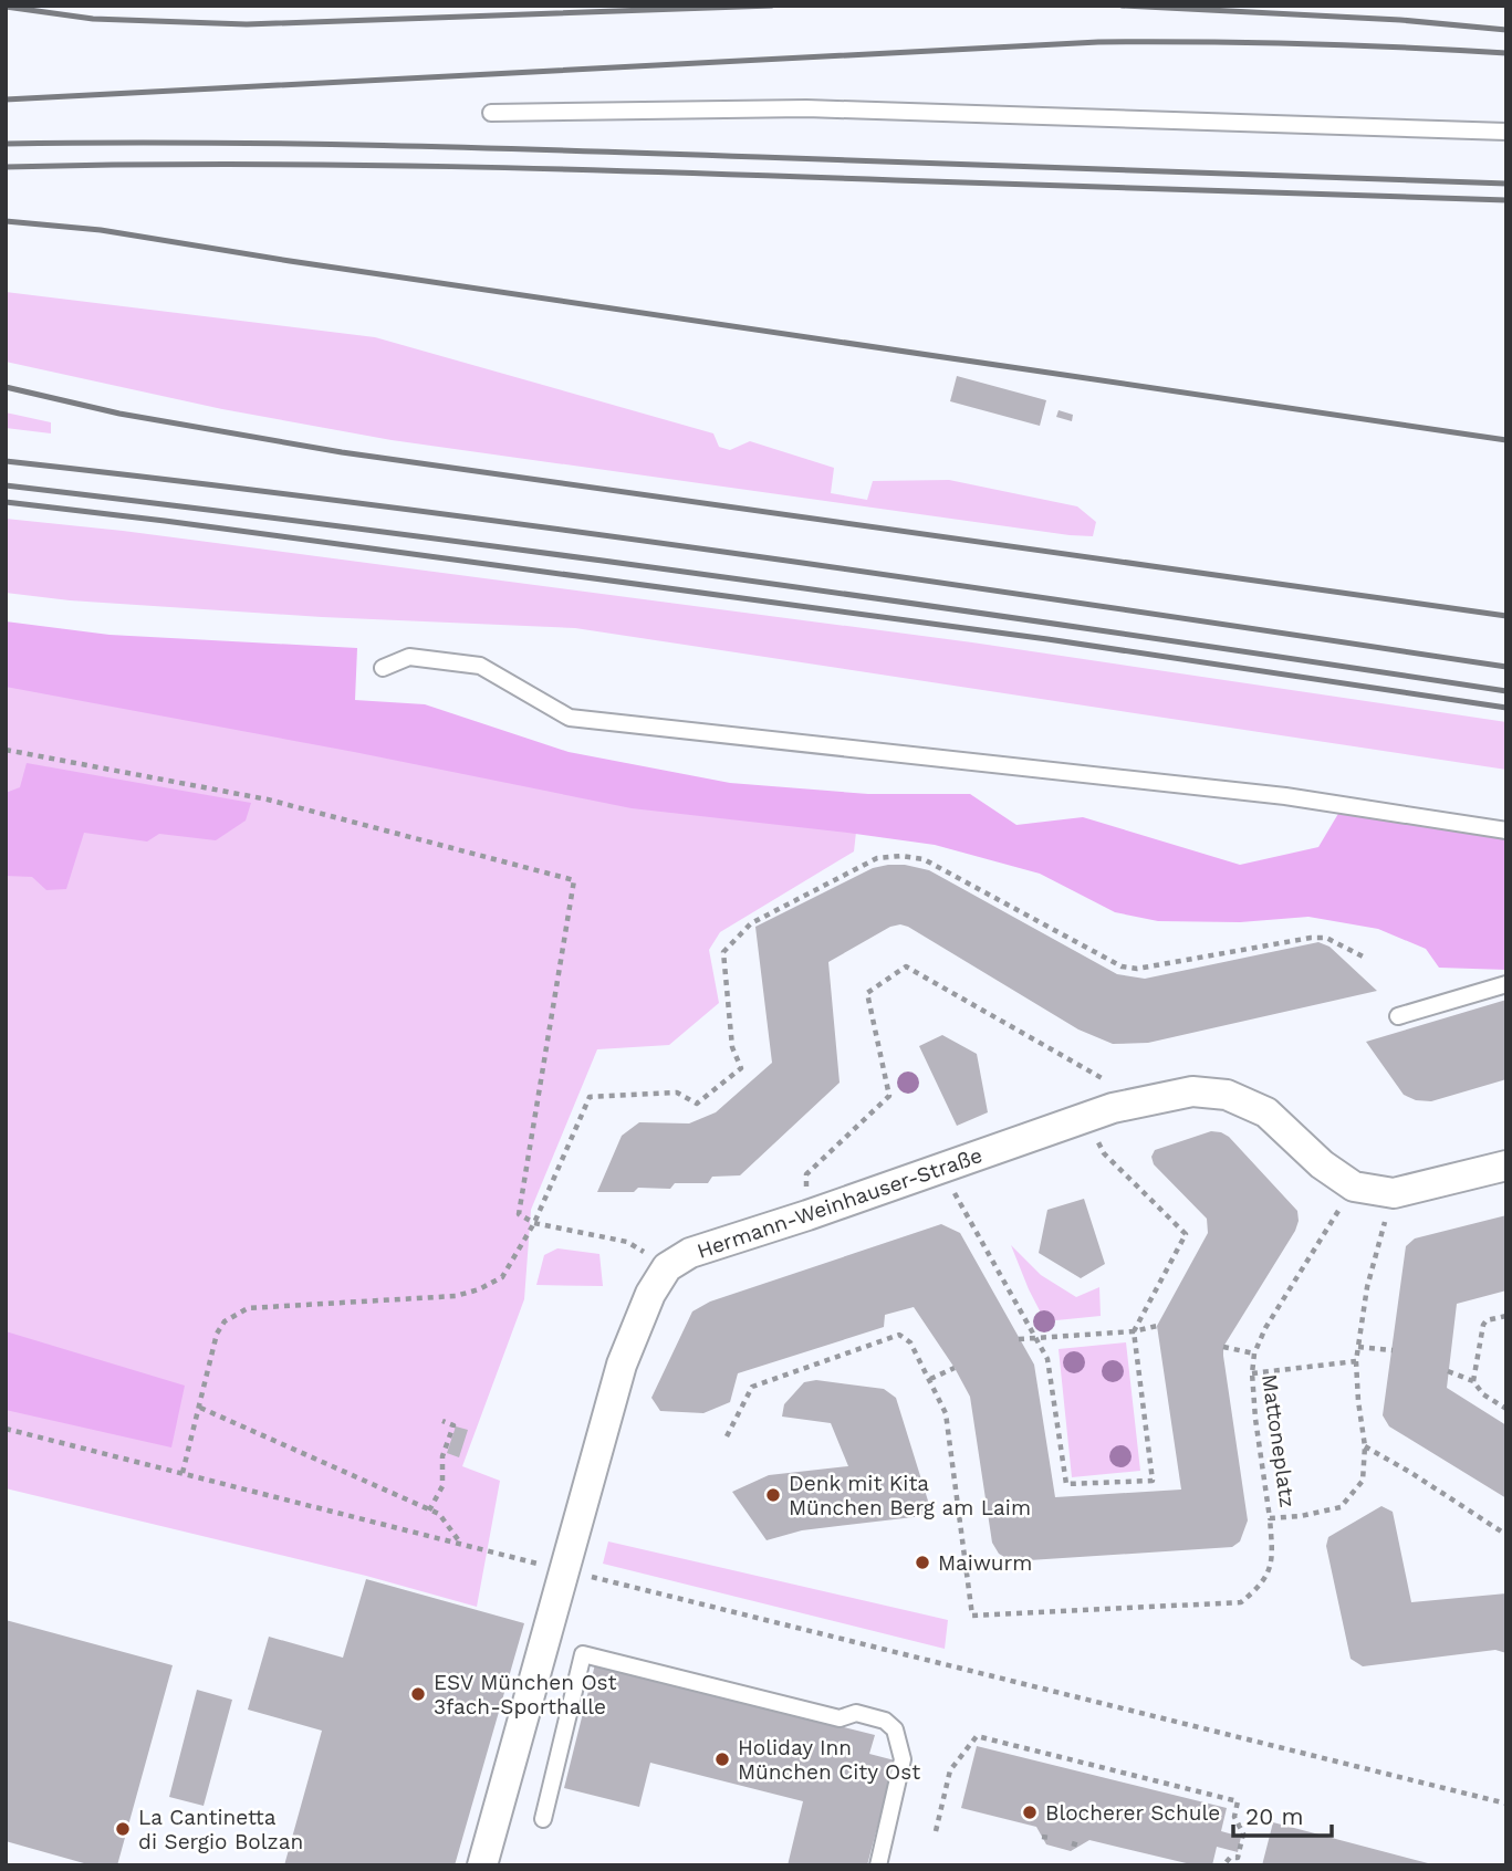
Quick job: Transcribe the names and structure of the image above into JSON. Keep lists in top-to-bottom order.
{
  "streets": {
    "street": ["Hermann-Weinhauser-Straße"],
    "path": ["Mattoneplatz"]
  },
  "crossings": [
    ["Hermann-Weinhauser-Straße", "Mattoneplatz"]
  ],
  "places": [
    "Denk mit Kita München Berg am Laim",
    "Maiwurm",
    "ESV München Ost 3fach-Sporthalle",
    "Holiday Inn München City Ost",
    "Blocherer Schule",
    "La Cantinetta di Sergio Bolzan"
  ],
  "scale_bar": "20 m"
}
